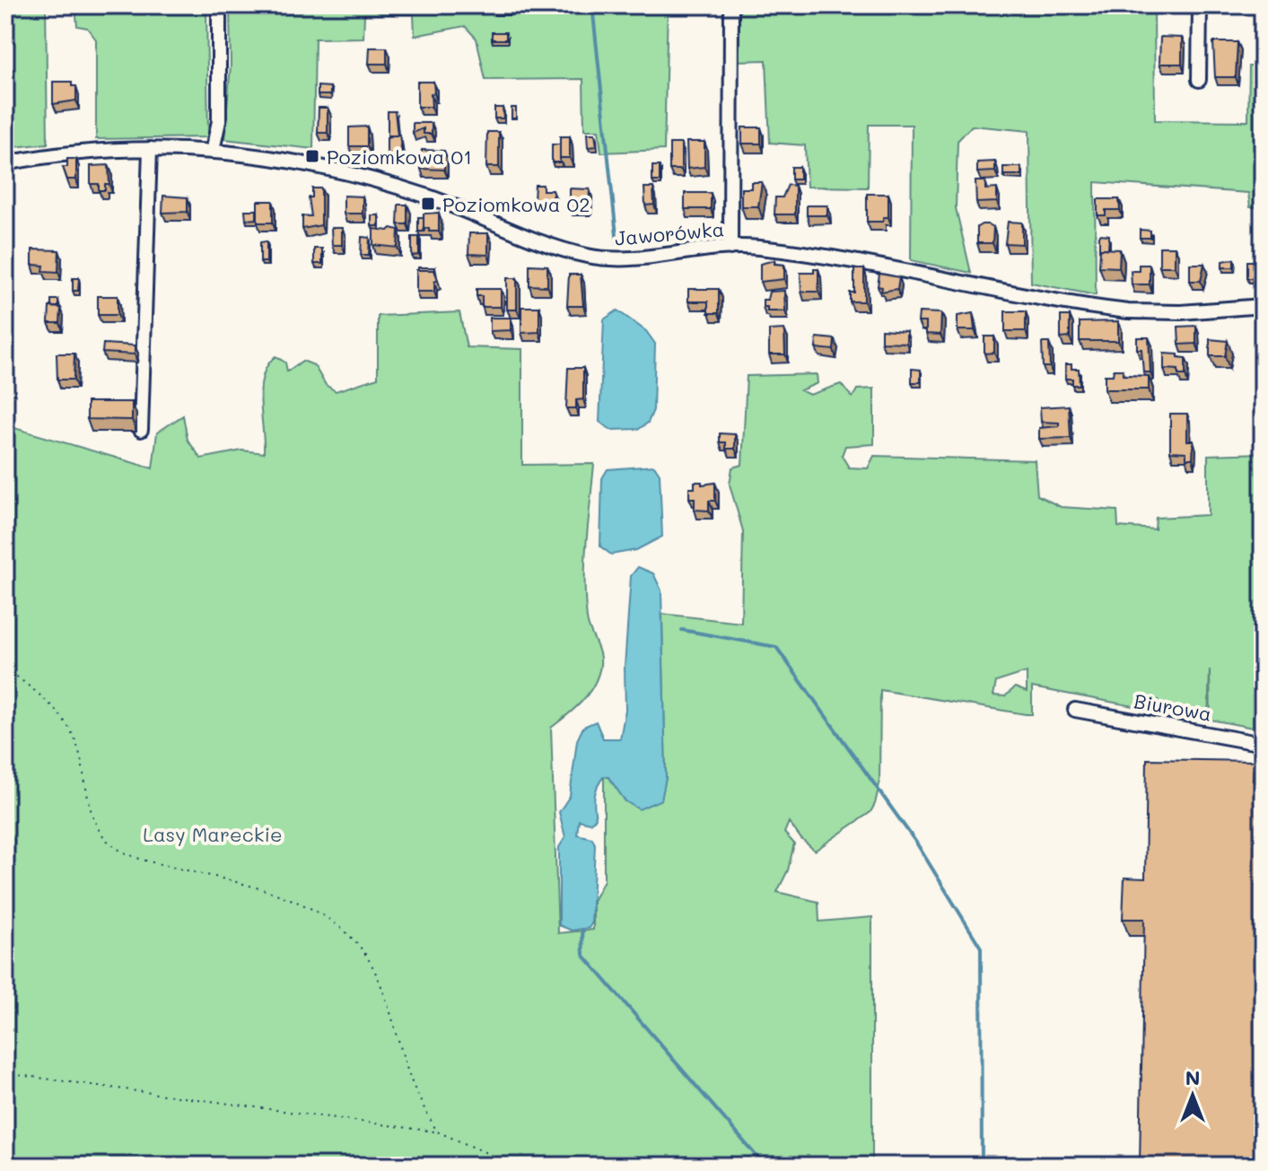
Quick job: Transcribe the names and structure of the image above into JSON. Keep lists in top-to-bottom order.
{
  "streets": {
    "street": ["Jaworówka", "Biurowa"]
  },
  "parks": ["Lasy Mareckie"],
  "places": {
    "transit": ["Poziomkowa 01", "Poziomkowa 02"]
  },
  "north": "top"
}
